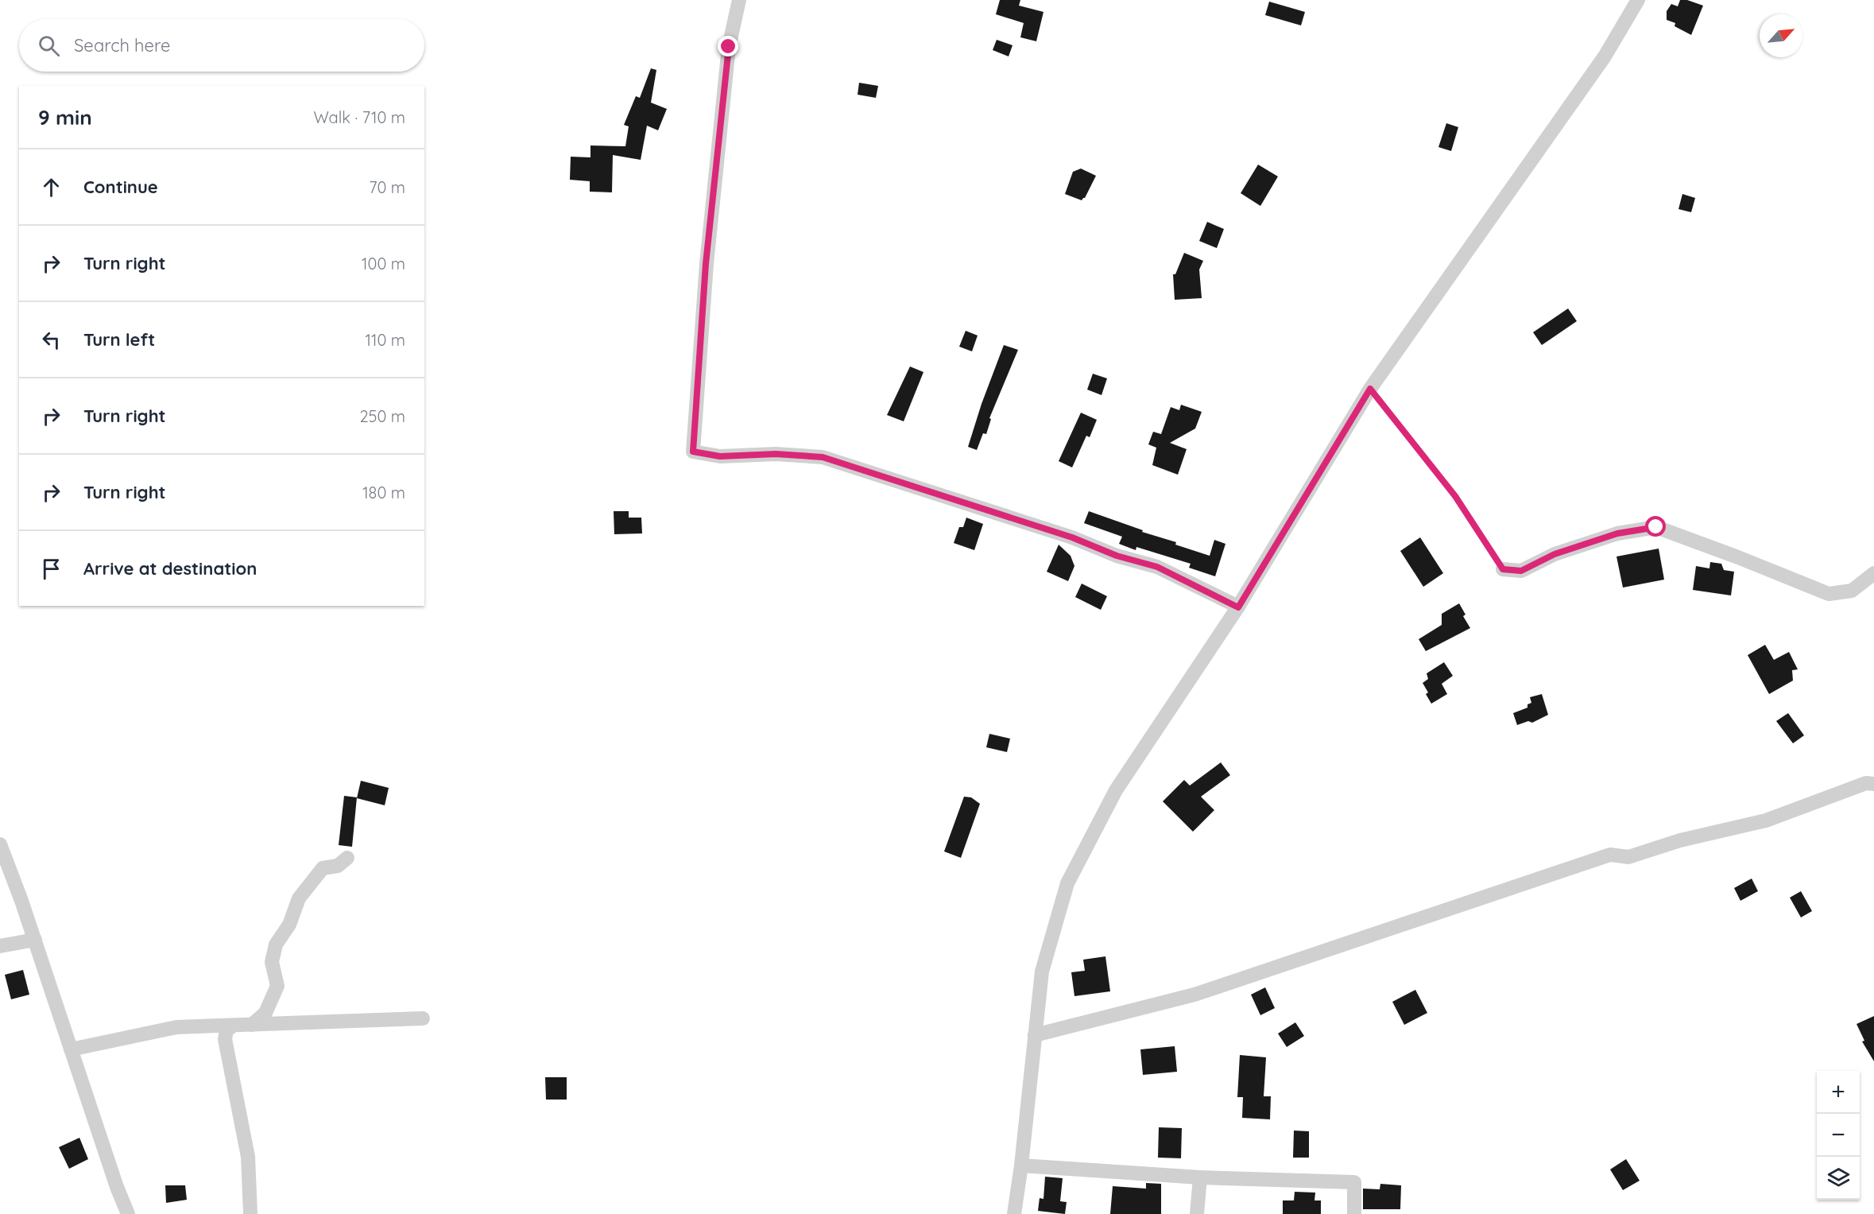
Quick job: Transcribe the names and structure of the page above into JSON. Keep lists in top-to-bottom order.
{
  "north": "top right",
  "page": {
    "search": "Search here",
    "heading": ["9 min", "Walk · 710 m"],
    "list": [
      ["Continue", "70 m"],
      ["Turn right", "100 m"],
      ["Turn left", "110 m"],
      ["Turn right", "250 m"],
      ["Turn right", "180 m"],
      "Arrive at destination"
    ],
    "map_buttons": ["+", "−"]
  }
}
